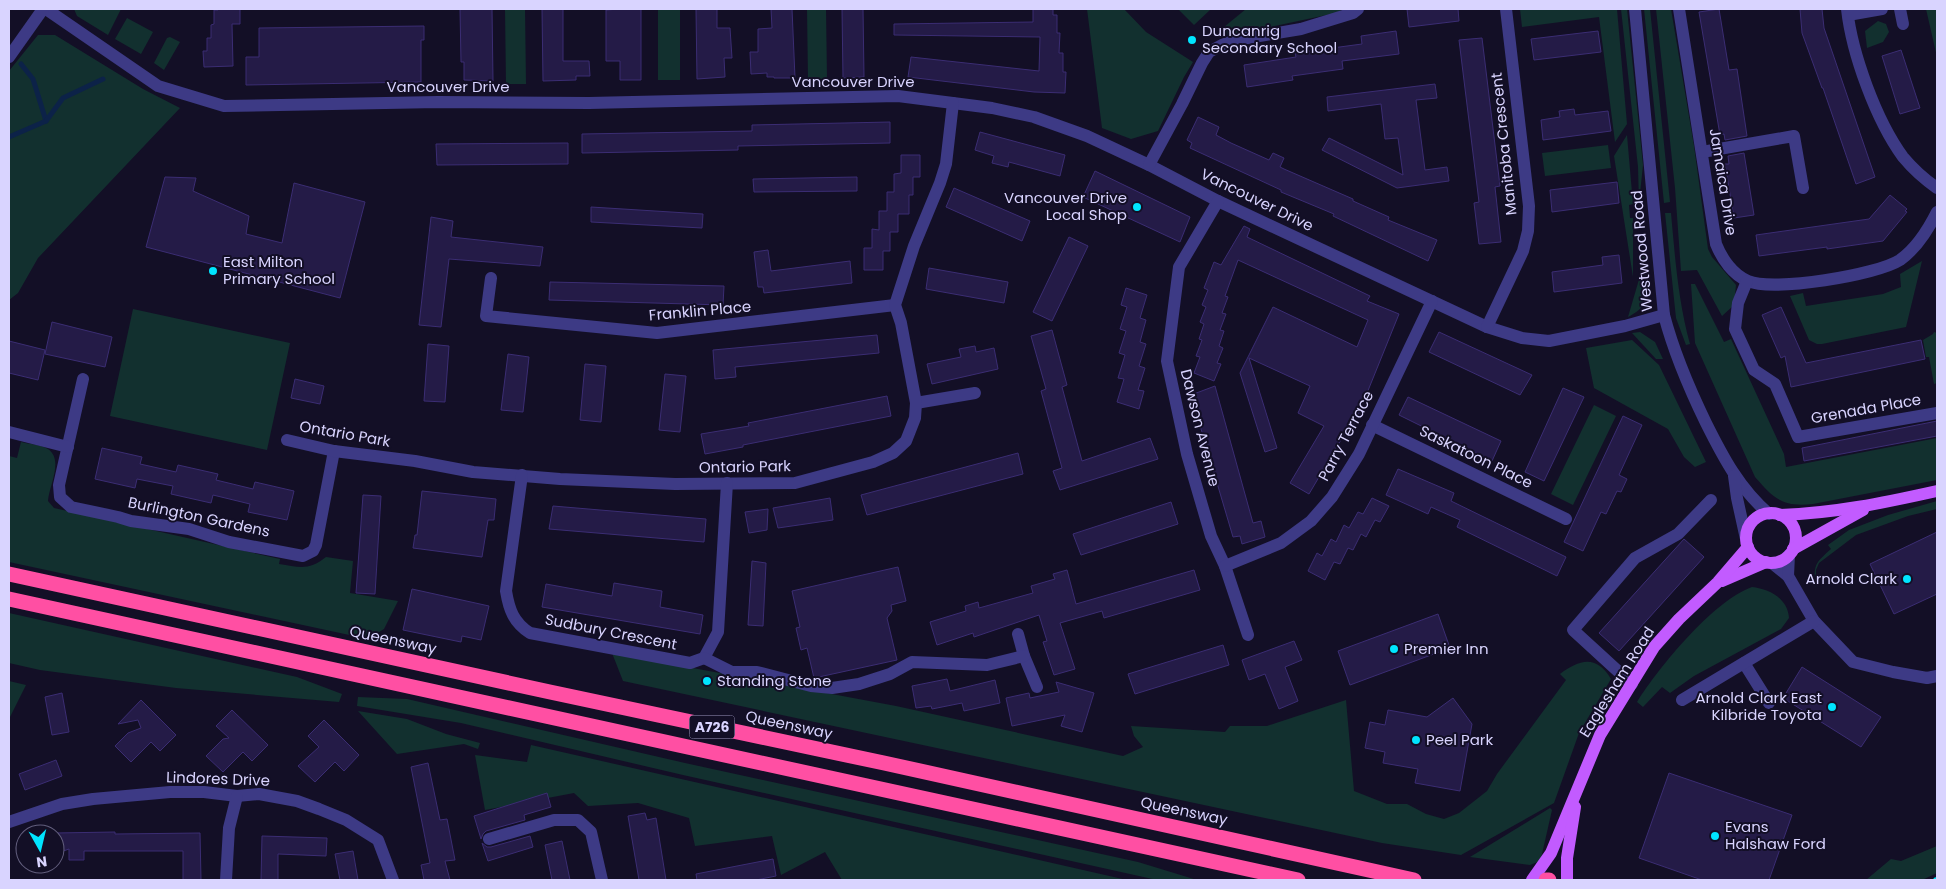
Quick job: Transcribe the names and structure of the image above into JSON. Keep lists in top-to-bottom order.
{
  "streets": {
    "highway": ["Queensway", "A726"],
    "main road": ["Eaglesham Road"],
    "street": [
      "Vancouver Drive",
      "Manitoba Crescent",
      "Jamaica Drive",
      "Westwood Road",
      "Franklin Place",
      "Grenada Place",
      "Dawson Avenue",
      "Ontario Park",
      "Parry Terrace",
      "Saskatoon Place",
      "Burlington Gardens",
      "Sudbury Crescent",
      "Lindores Drive"
    ]
  },
  "crossings": [
    ["Vancouver Drive", "Manitoba Crescent"],
    ["Vancouver Drive", "Westwood Road"],
    ["Vancouver Drive", "Dawson Avenue"],
    ["Vancouver Drive", "Parry Terrace"],
    ["Jamaica Drive", "Grenada Place"],
    ["Westwood Road", "Eaglesham Road"],
    ["Franklin Place", "Ontario Park"],
    ["Dawson Avenue", "Parry Terrace"],
    ["Ontario Park", "Burlington Gardens"],
    ["Ontario Park", "Sudbury Crescent"],
    ["Parry Terrace", "Saskatoon Place"]
  ],
  "places": [
    "Duncanrig Secondary School",
    "Vancouver Drive Local Shop",
    "East Milton Primary School",
    "Arnold Clark",
    "Premier Inn",
    "Standing Stone",
    "Arnold Clark East Kilbride Toyota",
    "Peel Park",
    "Evans Halshaw Ford"
  ],
  "north": "bottom"
}
